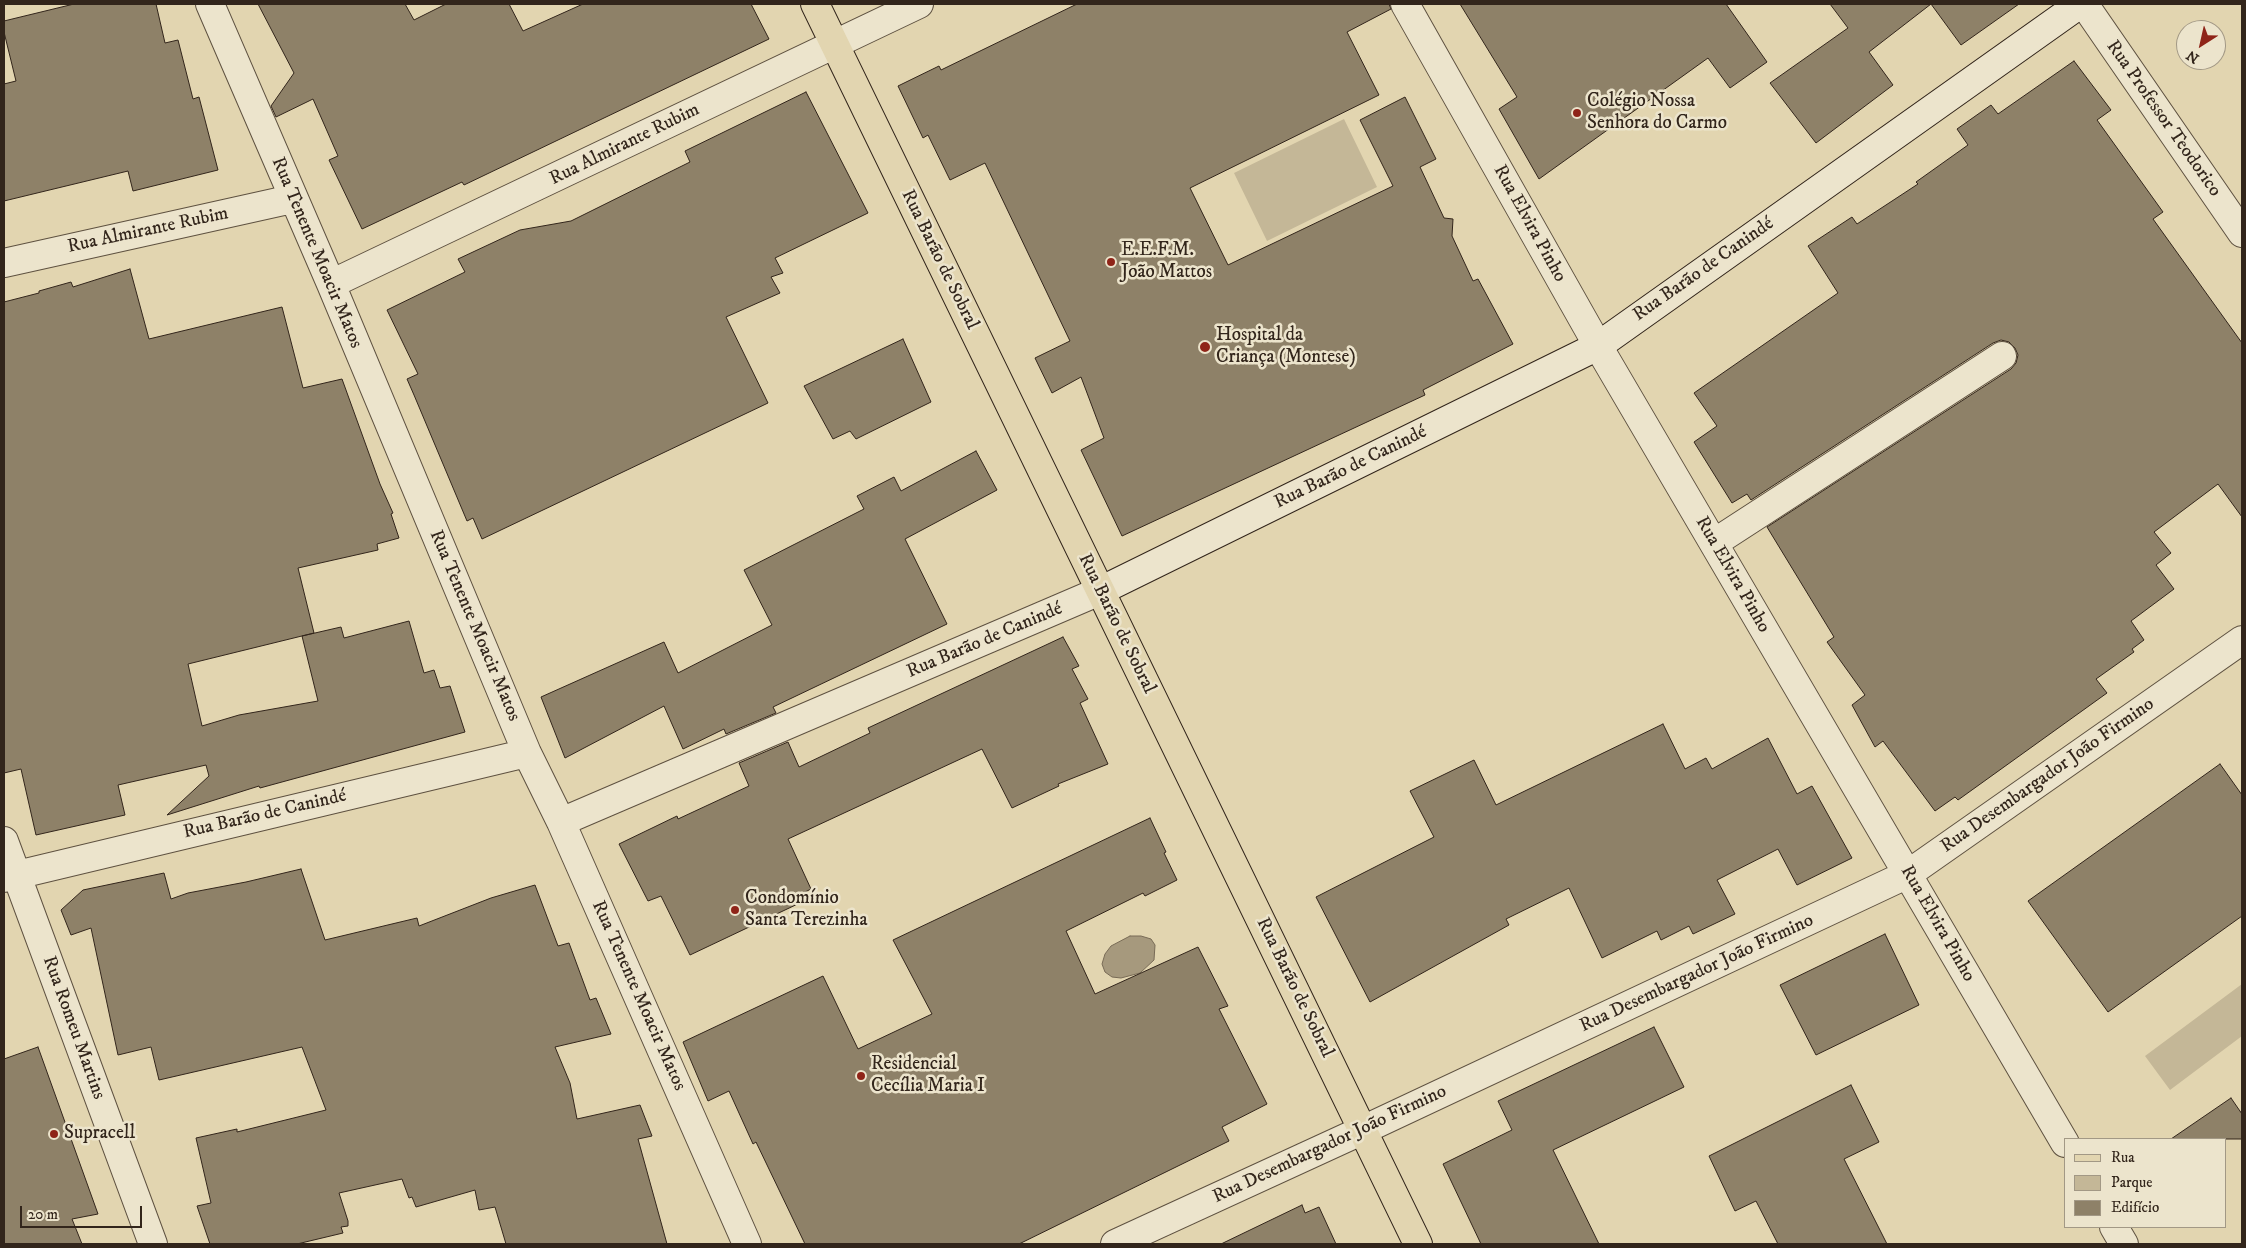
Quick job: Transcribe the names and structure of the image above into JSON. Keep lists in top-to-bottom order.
{
  "streets": {
    "main road": ["Rua Barão de Sobral"],
    "street": [
      "Rua Professor Teodorico",
      "Rua Almirante Rubim",
      "Rua Elvira Pinho",
      "Rua Tenente Moacir Matos",
      "Rua Barão de Canindé",
      "Rua Desembargador João Firmino",
      "Rua Romeu Martins"
    ]
  },
  "crossings": [
    ["Rua Professor Teodorico", "Rua Barão de Canindé"],
    ["Rua Almirante Rubim", "Rua Tenente Moacir Matos"],
    ["Rua Almirante Rubim", "Rua Barão de Sobral"],
    ["Rua Elvira Pinho", "Rua Barão de Canindé"],
    ["Rua Elvira Pinho", "Rua Desembargador João Firmino"],
    ["Rua Tenente Moacir Matos", "Rua Barão de Canindé"],
    ["Rua Barão de Sobral", "Rua Barão de Canindé"],
    ["Rua Barão de Sobral", "Rua Desembargador João Firmino"],
    ["Rua Barão de Canindé", "Rua Romeu Martins"]
  ],
  "places": [
    "Colégio Nossa Senhora do Carmo",
    "E.E.F.M. João Mattos",
    "Hospital da Criança (Montese)",
    "Condomínio Santa Terezinha",
    "Residencial Cecília Maria I",
    "Supracell"
  ],
  "legend": ["Rua", "Parque", "Edifício"],
  "scale_bar": "20 m",
  "north": "bottom left"
}
